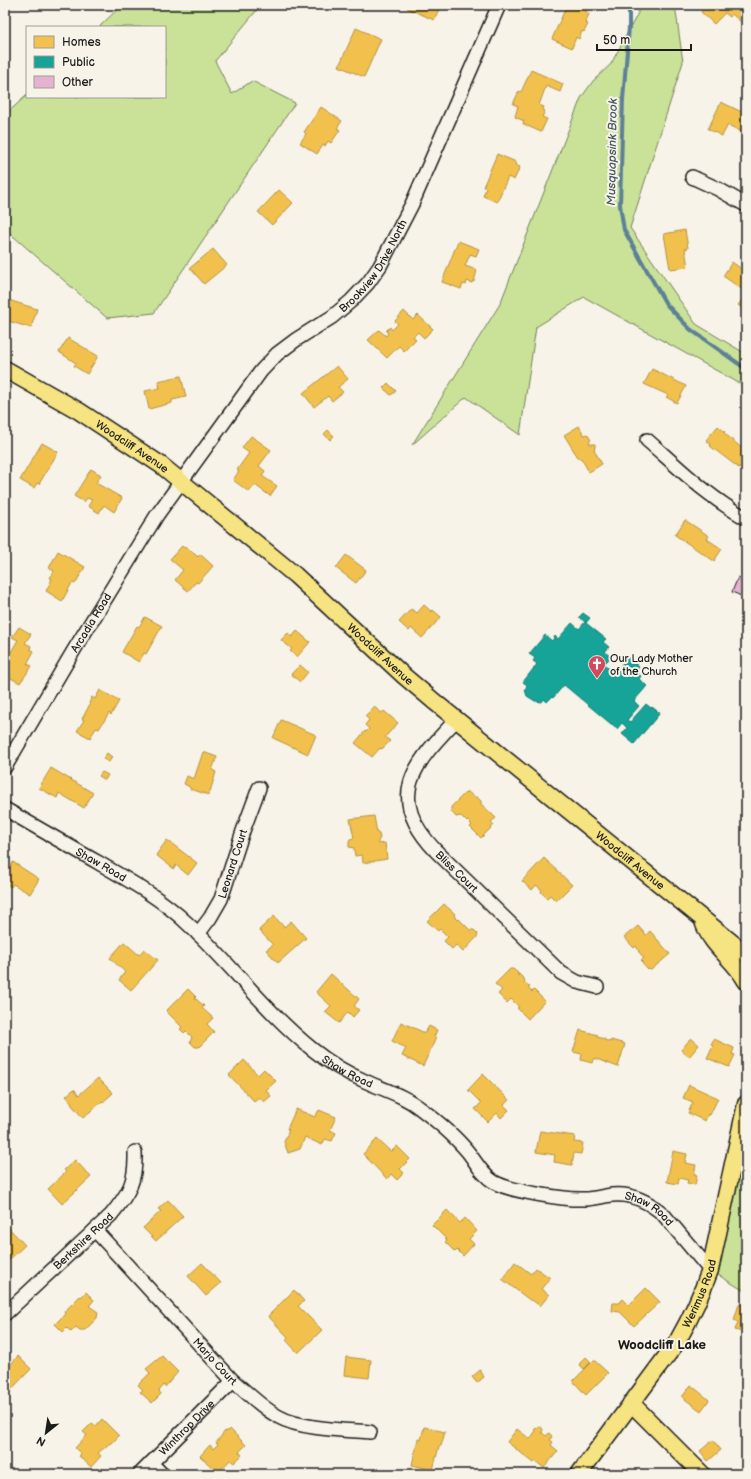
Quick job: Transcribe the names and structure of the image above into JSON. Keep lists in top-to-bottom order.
{
  "streets": {
    "main road": ["Woodcliff Avenue", "Werimus Road"],
    "street": [
      "Brookview Drive North",
      "Arcadia Road",
      "Leonard Court",
      "Shaw Road",
      "Bliss Court",
      "Berkshire Road",
      "Marjo Court",
      "Winthrop Drive"
    ]
  },
  "crossings": [
    ["Brookview Drive North", "Woodcliff Avenue"],
    ["Brookview Drive North", "Arcadia Road"],
    ["Woodcliff Avenue", "Arcadia Road"],
    ["Woodcliff Avenue", "Bliss Court"],
    ["Leonard Court", "Shaw Road"],
    ["Shaw Road", "Werimus Road"],
    ["Berkshire Road", "Marjo Court"],
    ["Marjo Court", "Winthrop Drive"]
  ],
  "districts": ["Woodcliff Lake"],
  "water": ["Musquapsink Brook"],
  "places": {
    "church": ["Our Lady Mother of the Church"]
  },
  "legend": ["Homes", "Public", "Other"],
  "scale_bar": "50 m",
  "north": "bottom left"
}
